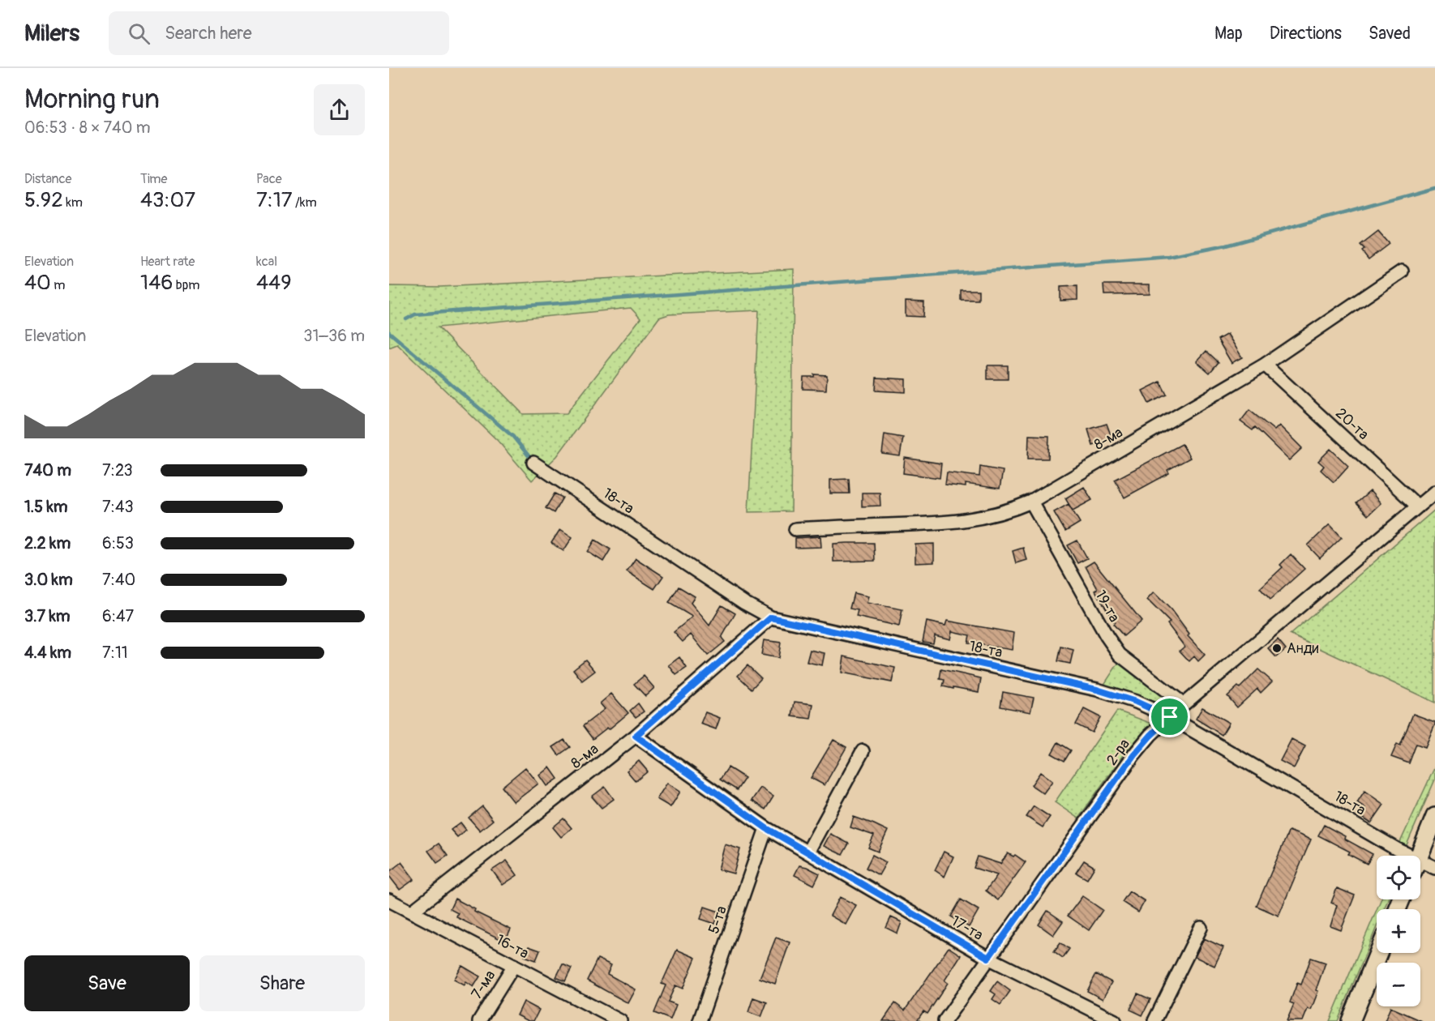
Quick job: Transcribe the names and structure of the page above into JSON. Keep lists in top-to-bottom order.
{
  "streets": {
    "street": [
      "20-та",
      "8-ма",
      "18-та",
      "19-та",
      "2-ра",
      "5-та",
      "17-та",
      "16-та",
      "7-ма"
    ]
  },
  "crossings": [
    ["20-та", "8-ма"],
    ["20-та", "2-ра"],
    ["8-ма", "18-та"],
    ["8-ма", "19-та"],
    ["8-ма", "17-та"],
    ["8-ма", "16-та"],
    ["18-та", "2-ра"],
    ["19-та", "2-ра"],
    ["2-ра", "17-та"],
    ["5-та", "17-та"],
    ["16-та", "7-ма"]
  ],
  "places": ["Анди"],
  "page": {
    "header": "Milers",
    "search": "Search here",
    "nav": ["Map", "Directions", "Saved"],
    "heading": ["Morning run", "06:53 · 8 × 740 m"],
    "stats": [
      ["Distance", "5.92 km"],
      ["Time", "43:07"],
      ["Pace", "7:17 /km"],
      ["Elevation", "40 m"],
      ["Heart rate", "146 bpm"],
      ["kcal", "449"]
    ],
    "chart": ["Elevation", "31–36 m"],
    "list": [
      {
        "name": "740 m",
        "note": "7:23"
      },
      {
        "name": "1.5 km",
        "note": "7:43"
      },
      {
        "name": "2.2 km",
        "note": "6:53"
      },
      {
        "name": "3.0 km",
        "note": "7:40"
      },
      {
        "name": "3.7 km",
        "note": "6:47"
      },
      {
        "name": "4.4 km",
        "note": "7:11"
      }
    ],
    "map_buttons": ["+", "−"],
    "buttons": ["Save", "Share"]
  }
}
